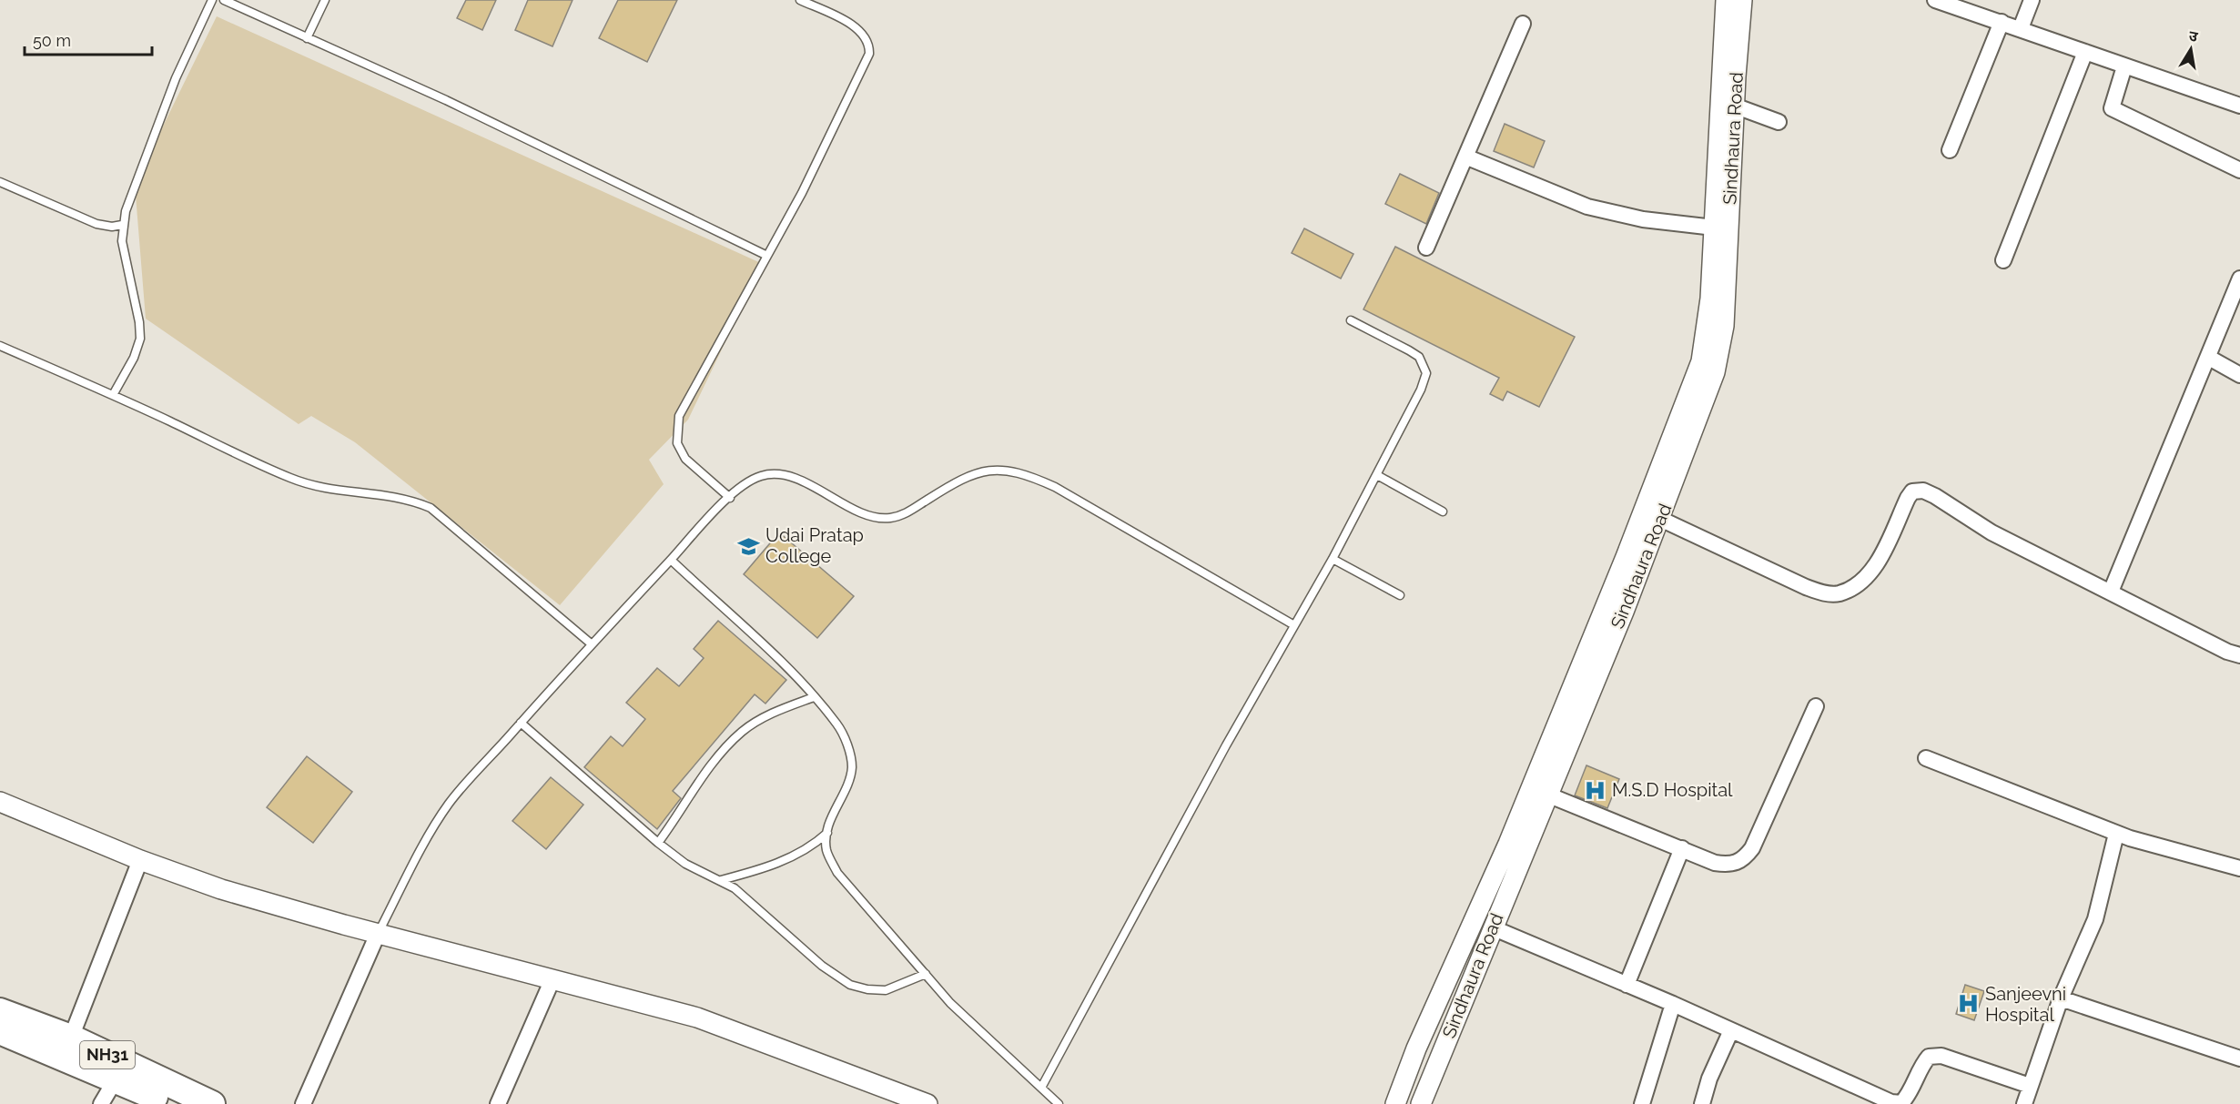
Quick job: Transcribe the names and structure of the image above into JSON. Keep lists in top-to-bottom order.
{
  "streets": {
    "highway": ["NH31"],
    "street": ["Sindhaura Road"]
  },
  "places": {
    "school or university": ["Udai Pratap College"],
    "hospital": ["M.S.D Hospital", "Sanjeevni Hospital"]
  },
  "scale_bar": "50 m",
  "north": "top"
}
